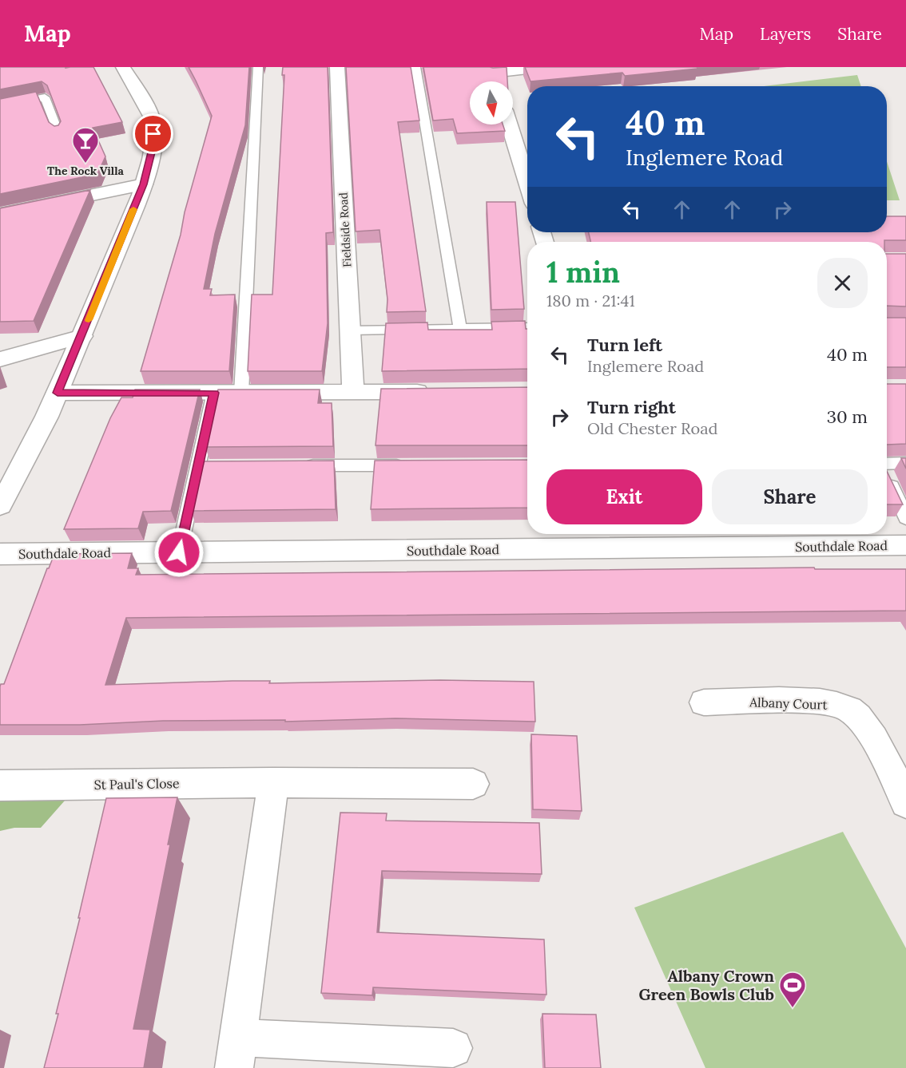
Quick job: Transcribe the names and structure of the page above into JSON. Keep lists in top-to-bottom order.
{
  "streets": {
    "street": [
      "Fieldside Road",
      "Southdale Road",
      "Albany Court",
      "St Paul's Close"
    ]
  },
  "places": {
    "bar": ["The Rock Villa"],
    "sports": ["Albany Crown Green Bowls Club"]
  },
  "north": "bottom",
  "page": {
    "header": "Map",
    "nav": ["Map", "Layers", "Share"],
    "turn": ["40 m", "Inglemere Road"],
    "heading": ["1 min", "180 m · 21:41"],
    "list": [
      {
        "name": "Turn left",
        "note": "Inglemere Road",
        "value": "40 m"
      },
      {
        "name": "Turn right",
        "note": "Old Chester Road",
        "value": "30 m"
      }
    ],
    "buttons": ["Exit", "Share"]
  }
}
